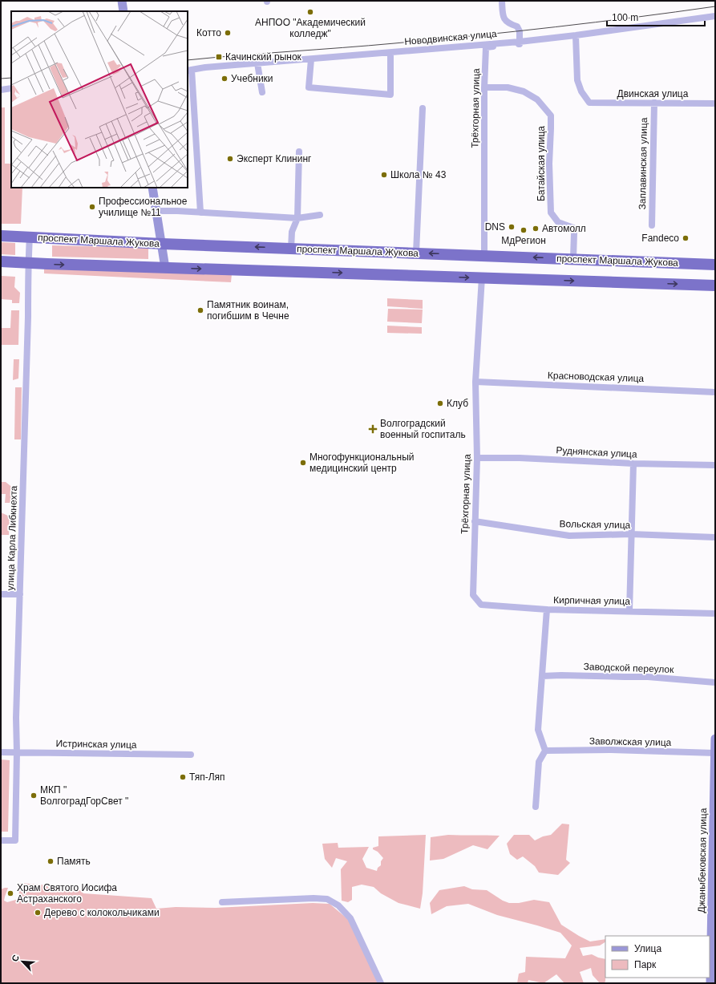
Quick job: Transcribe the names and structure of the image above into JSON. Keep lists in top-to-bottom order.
{
  "streets": {
    "highway": ["проспект Маршала Жукова"],
    "main road": ["Джаныбековская улица"],
    "street": [
      "Новодвинская улица",
      "Двинская улица",
      "Трёхгорная улица",
      "Батайская улица",
      "Заплавинская улица",
      "Красноводская улица",
      "Руднянская улица",
      "Вольская улица",
      "улица Карла Либкнехта",
      "Кирпичная улица",
      "Заводской переулок",
      "Заволжская улица",
      "Истринская улица"
    ]
  },
  "crossings": [
    ["Новодвинская улица", "Двинская улица"],
    ["Новодвинская улица", "Трёхгорная улица"],
    ["Двинская улица", "Заплавинская улица"],
    ["Трёхгорная улица", "Батайская улица"],
    ["Трёхгорная улица", "проспект Маршала Жукова"],
    ["Трёхгорная улица", "Красноводская улица"],
    ["Трёхгорная улица", "Руднянская улица"],
    ["Трёхгорная улица", "Вольская улица"],
    ["Трёхгорная улица", "Кирпичная улица"],
    ["Батайская улица", "проспект Маршала Жукова"],
    ["проспект Маршала Жукова", "улица Карла Либкнехта"],
    ["улица Карла Либкнехта", "Истринская улица"],
    ["Заволжская улица", "Джаныбековская улица"]
  ],
  "places": {
    "other": [
      "АНПОО \"Академический колледж\"",
      "Котто",
      "Учебники",
      "Эксперт Клининг",
      "Школа № 43",
      "Профессиональное училище №11",
      "DNS",
      "Автомолл",
      "МдРегион",
      "Fandeco",
      "Памятник воинам, погибшим в Чечне",
      "Клуб",
      "Многофункциональный медицинский центр",
      "Тяп-Ляп",
      "МКП \" ВолгоградГорСвет \"",
      "Память",
      "Храм Святого Иосифа Астраханского",
      "Дерево с колокольчиками"
    ],
    "transit": ["Качинский рынок"],
    "health": ["Волгоградский военный госпиталь"]
  },
  "legend": ["Улица", "Парк"],
  "scale_bar": "100 m",
  "north": "top left"
}
